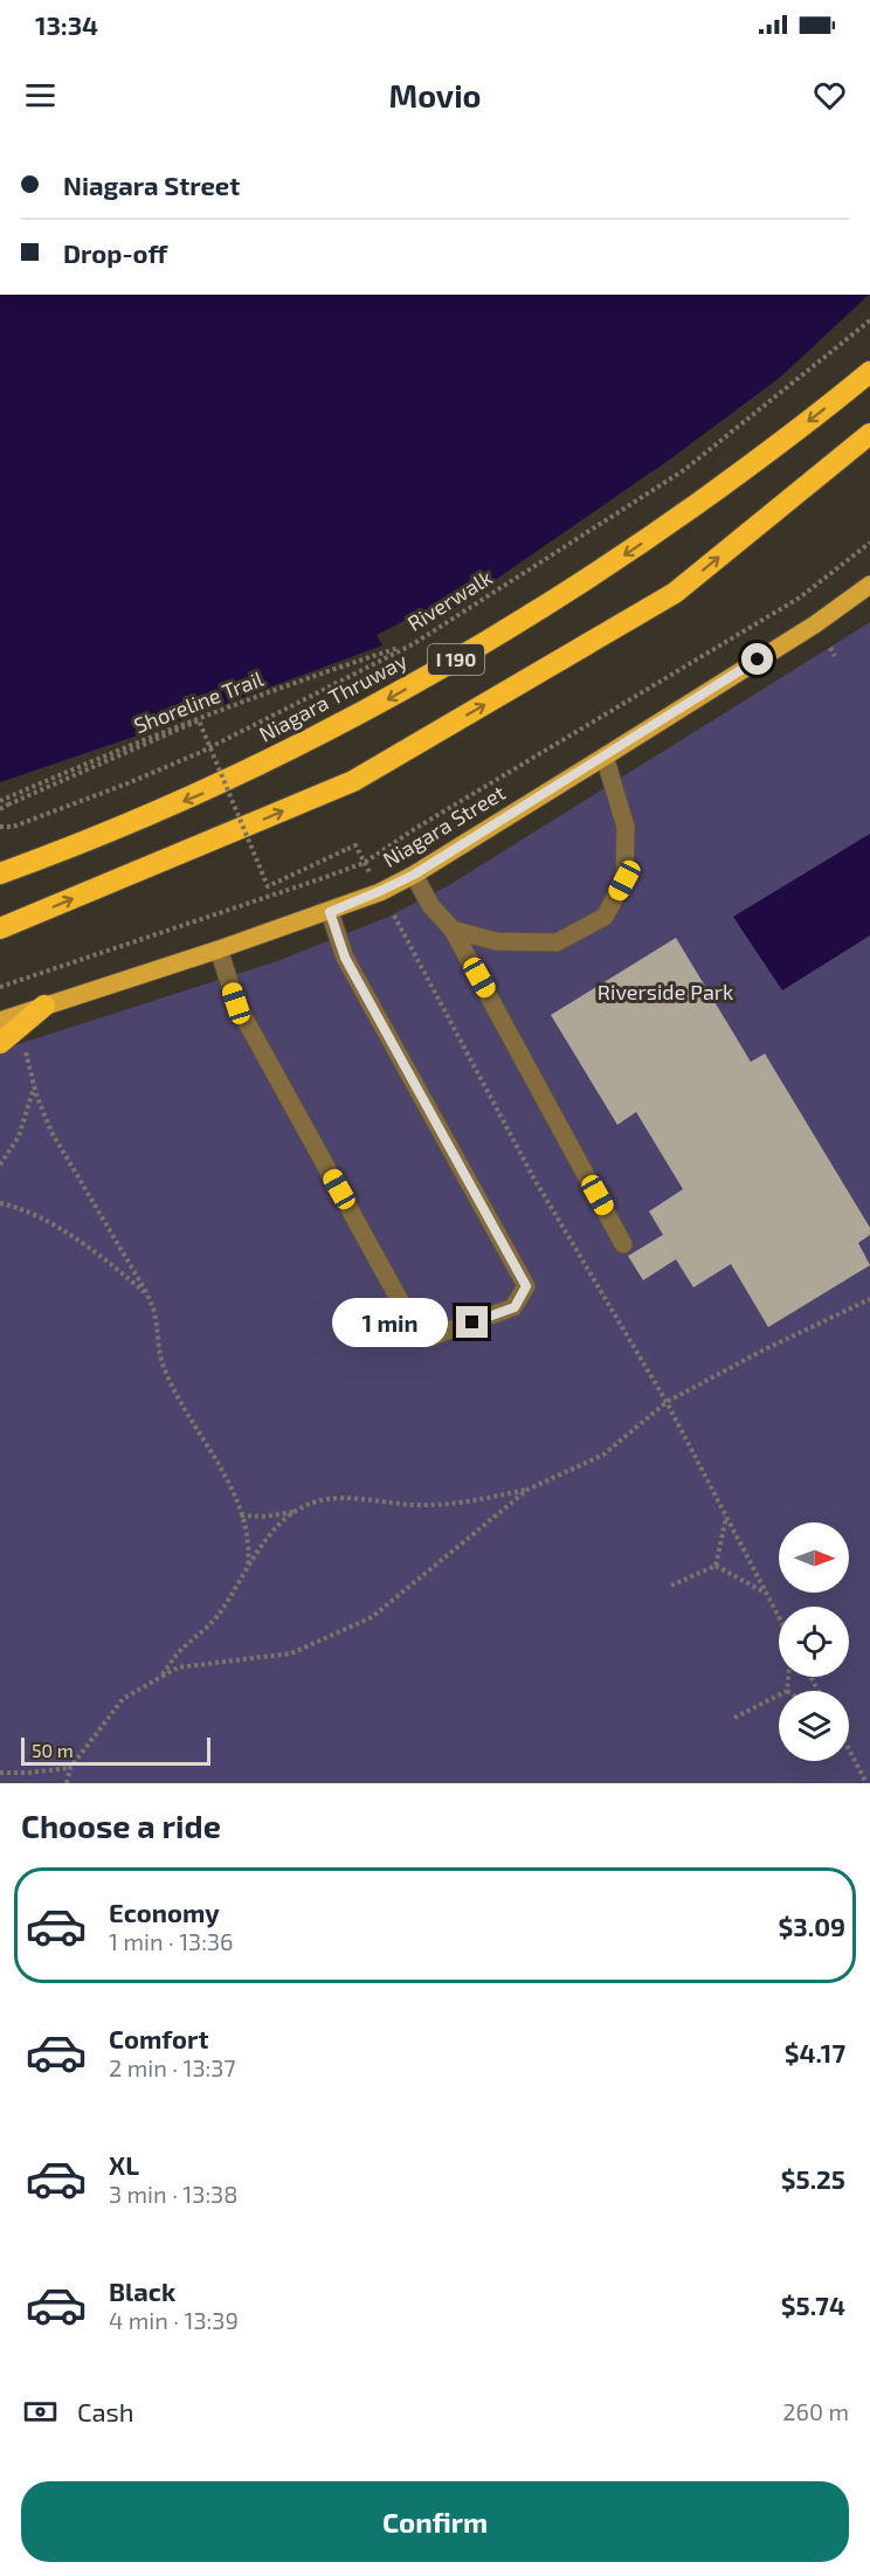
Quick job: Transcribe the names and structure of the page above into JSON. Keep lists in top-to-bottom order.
{
  "streets": {
    "highway": ["I 190", "Niagara Thruway"],
    "main road": ["Niagara Street"],
    "path": ["Riverwalk", "Shoreline Trail"]
  },
  "crossings": [
    ["Riverwalk", "Shoreline Trail"]
  ],
  "parks": ["Riverside Park"],
  "scale_bar": "50 m",
  "north": "right",
  "page": {
    "status": "13:34",
    "header": "Movio",
    "banner": ["Niagara Street", "Drop-off"],
    "bubble": "1 min",
    "scale": "50 m",
    "heading": "Choose a ride",
    "list": [
      {
        "name": "Economy",
        "note": "1 min · 13:36",
        "value": "$3.09"
      },
      {
        "name": "Comfort",
        "note": "2 min · 13:37",
        "value": "$4.17"
      },
      {
        "name": "XL",
        "note": "3 min · 13:38",
        "value": "$5.25"
      },
      {
        "name": "Black",
        "note": "4 min · 13:39",
        "value": "$5.74"
      }
    ],
    "pay": ["Cash", "260 m"],
    "buttons": "Confirm"
  }
}
